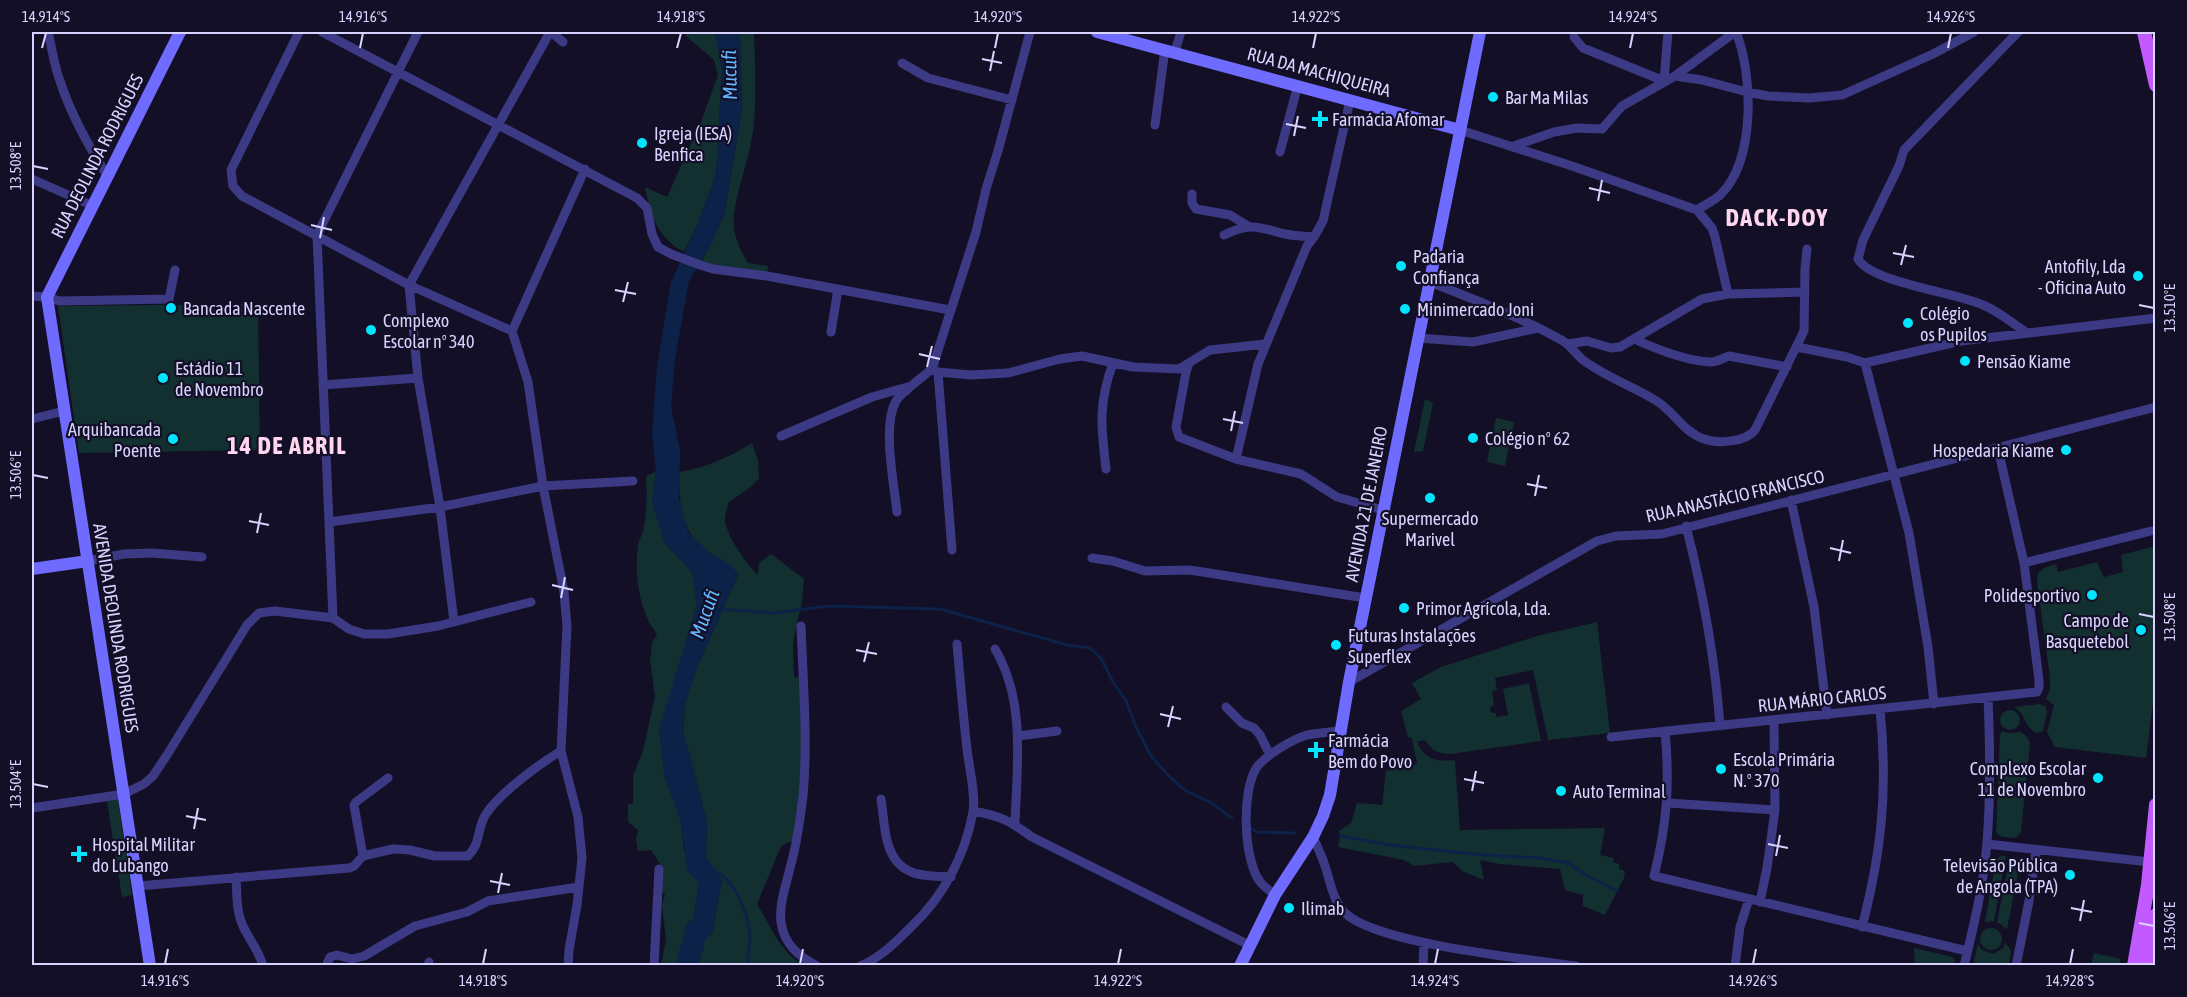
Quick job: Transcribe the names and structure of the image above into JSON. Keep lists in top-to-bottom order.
{
  "streets": {
    "street": [
      "RUA DA MACHIQUEIRA",
      "RUA DEOLINDA RODRIGUES",
      "RUA ANASTÁCIO FRANCISCO",
      "AVENIDA 21 DE JANEIRO",
      "AVENIDA DEOLINDA RODRIGUES",
      "RUA MÁRIO CARLOS"
    ]
  },
  "crossings": [
    ["RUA DA MACHIQUEIRA", "AVENIDA 21 DE JANEIRO"],
    ["RUA DEOLINDA RODRIGUES", "AVENIDA DEOLINDA RODRIGUES"],
    ["RUA ANASTÁCIO FRANCISCO", "AVENIDA 21 DE JANEIRO"]
  ],
  "districts": ["DACK-DOY", "14 DE ABRIL"],
  "water": ["Mucufi"],
  "places": {
    "other": [
      "Bar Ma Milas",
      "Igreja (IESA) Benfica",
      "Padaria Confiança",
      "Antofily, Lda - Oficina Auto",
      "Bancada Nascente",
      "Minimercado Joni",
      "Colégio os Pupilos",
      "Complexo Escolar nº 340",
      "Pensão Kiame",
      "Estádio 11 de Novembro",
      "Colégio nº 62",
      "Arquibancada Poente",
      "Hospedaria Kiame",
      "Supermercado Marivel",
      "Polidesportivo",
      "Primor Agrícola, Lda.",
      "Campo de Basquetebol",
      "Futuras Instalações Superflex",
      "Escola Primária N.º 370",
      "Complexo Escolar 11 de Novembro",
      "Auto Terminal",
      "Televisão Pública de Angola (TPA)",
      "Ilimab"
    ],
    "health": ["Farmácia Afomar", "Farmácia Bem do Povo", "Hospital Militar do Lubango"]
  },
  "coordinates": [
    "14.914°S",
    "14.916°S",
    "14.918°S",
    "14.920°S",
    "14.922°S",
    "14.924°S",
    "14.926°S",
    "13.508°E",
    "13.510°E",
    "13.506°E",
    "13.504°E",
    "14.928°S"
  ]
}
